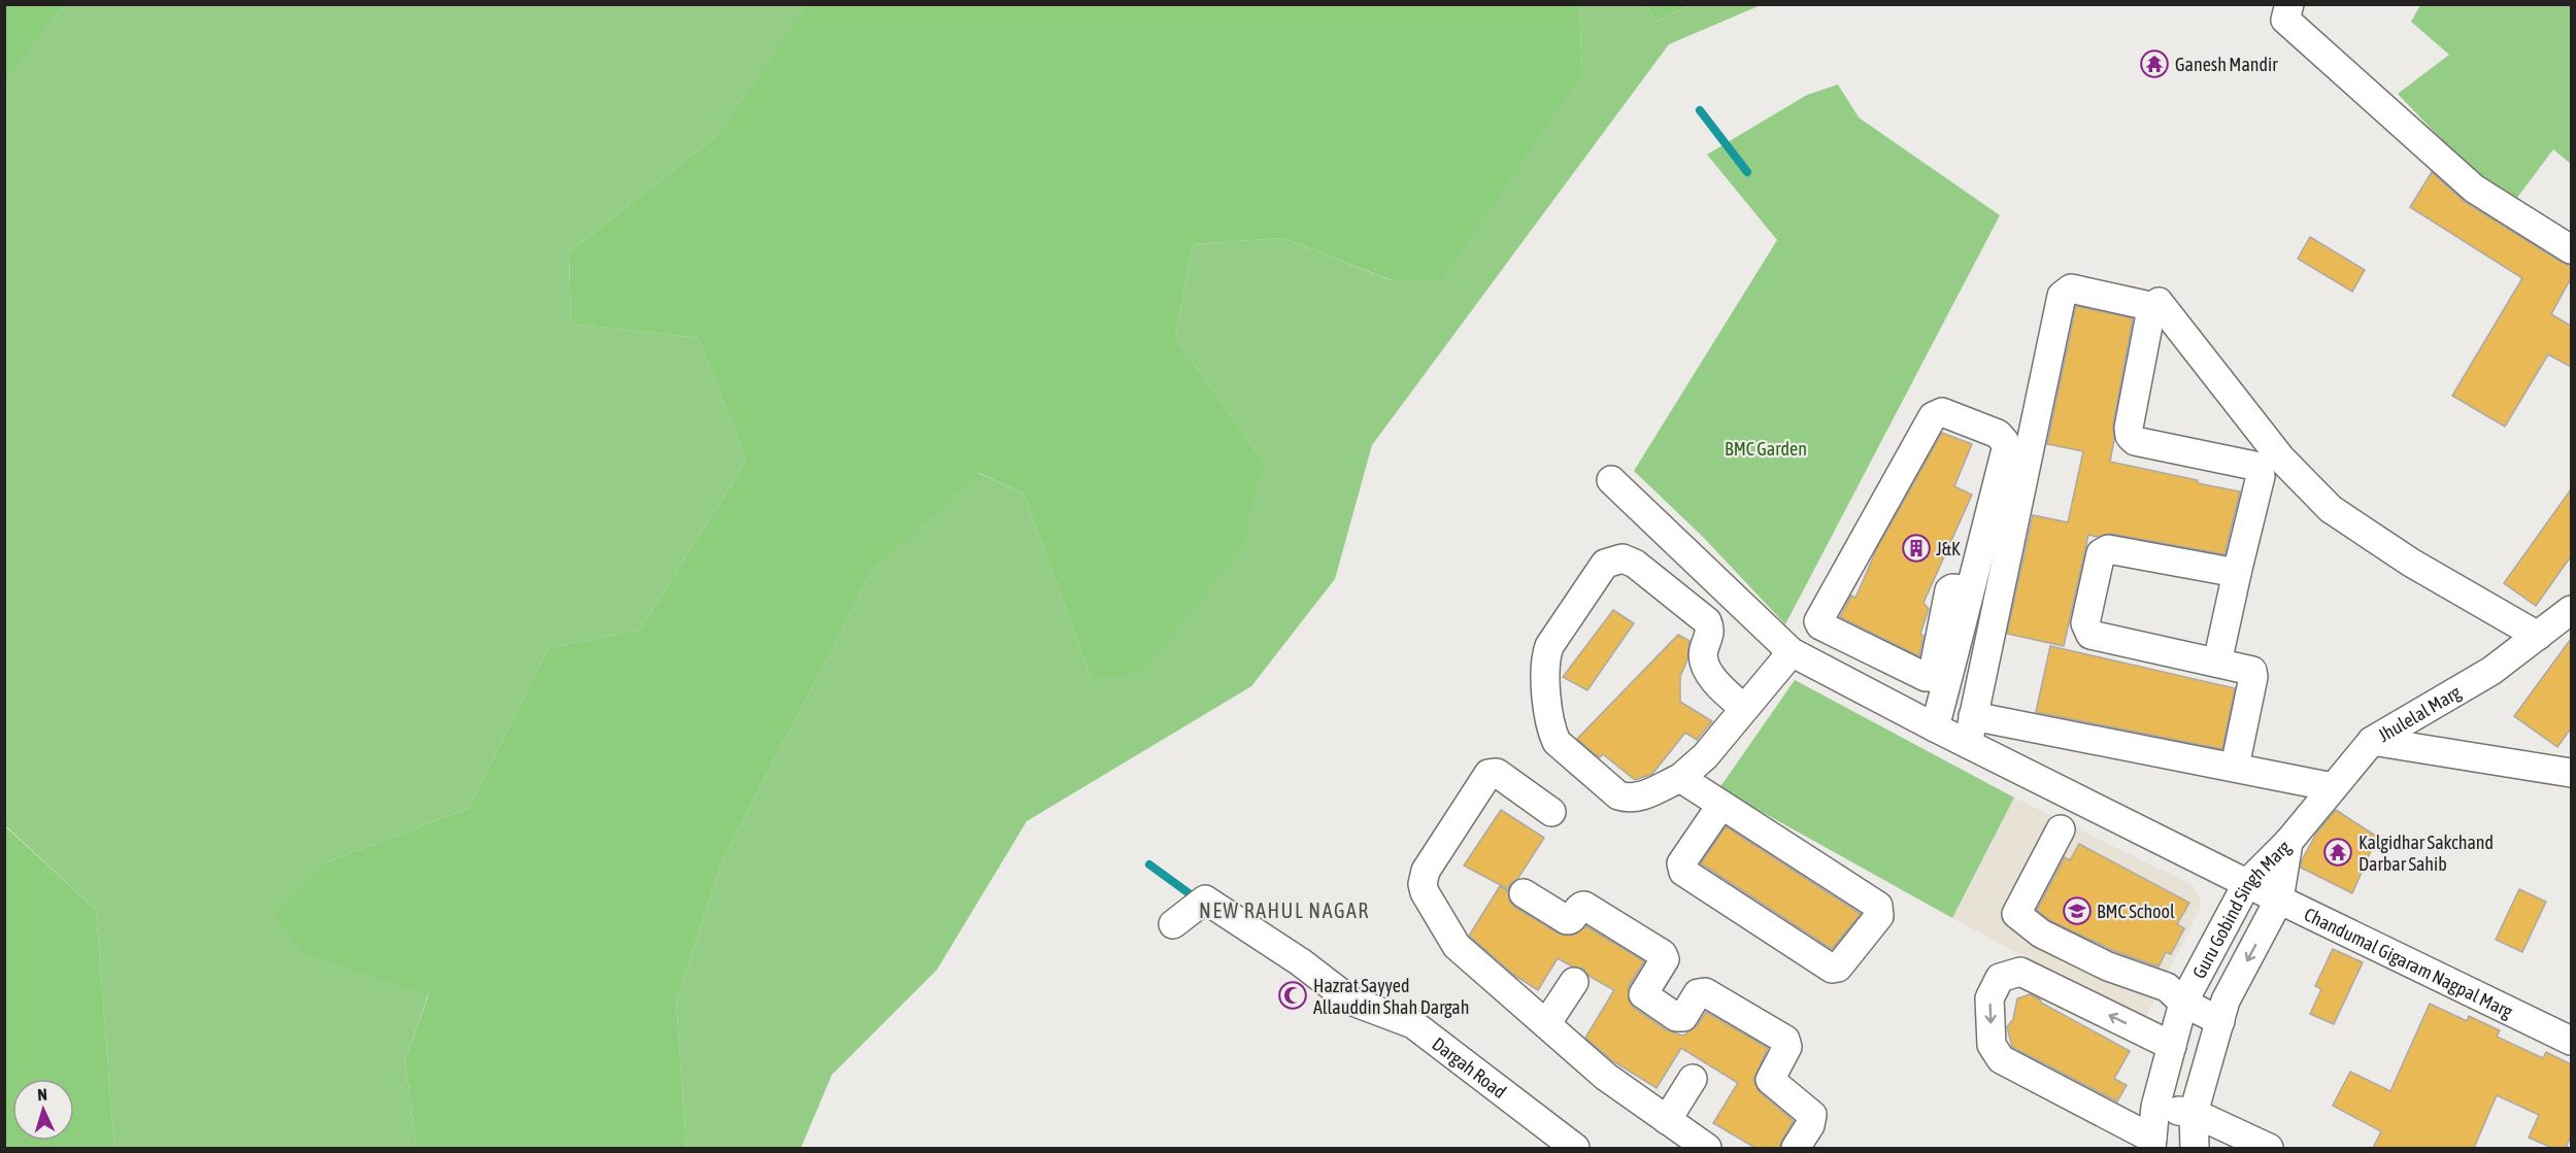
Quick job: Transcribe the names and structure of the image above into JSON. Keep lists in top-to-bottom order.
{
  "streets": {
    "street": [
      "Jhulelal Marg",
      "Guru Gobind Singh Marg",
      "Chandumal Gigaram Nagpal Marg",
      "Dargah Road"
    ]
  },
  "crossings": [
    ["Jhulelal Marg", "Guru Gobind Singh Marg"],
    ["Guru Gobind Singh Marg", "Chandumal Gigaram Nagpal Marg"]
  ],
  "districts": ["NEW RAHUL NAGAR"],
  "parks": ["BMC Garden"],
  "places": {
    "temple": ["Ganesh Mandir", "Kalgidhar Sakchand Darbar Sahib"],
    "building": ["J&K"],
    "school or university": ["BMC School"],
    "mosque": ["Hazrat Sayyed Allauddin Shah Dargah"]
  },
  "north": "top"
}
